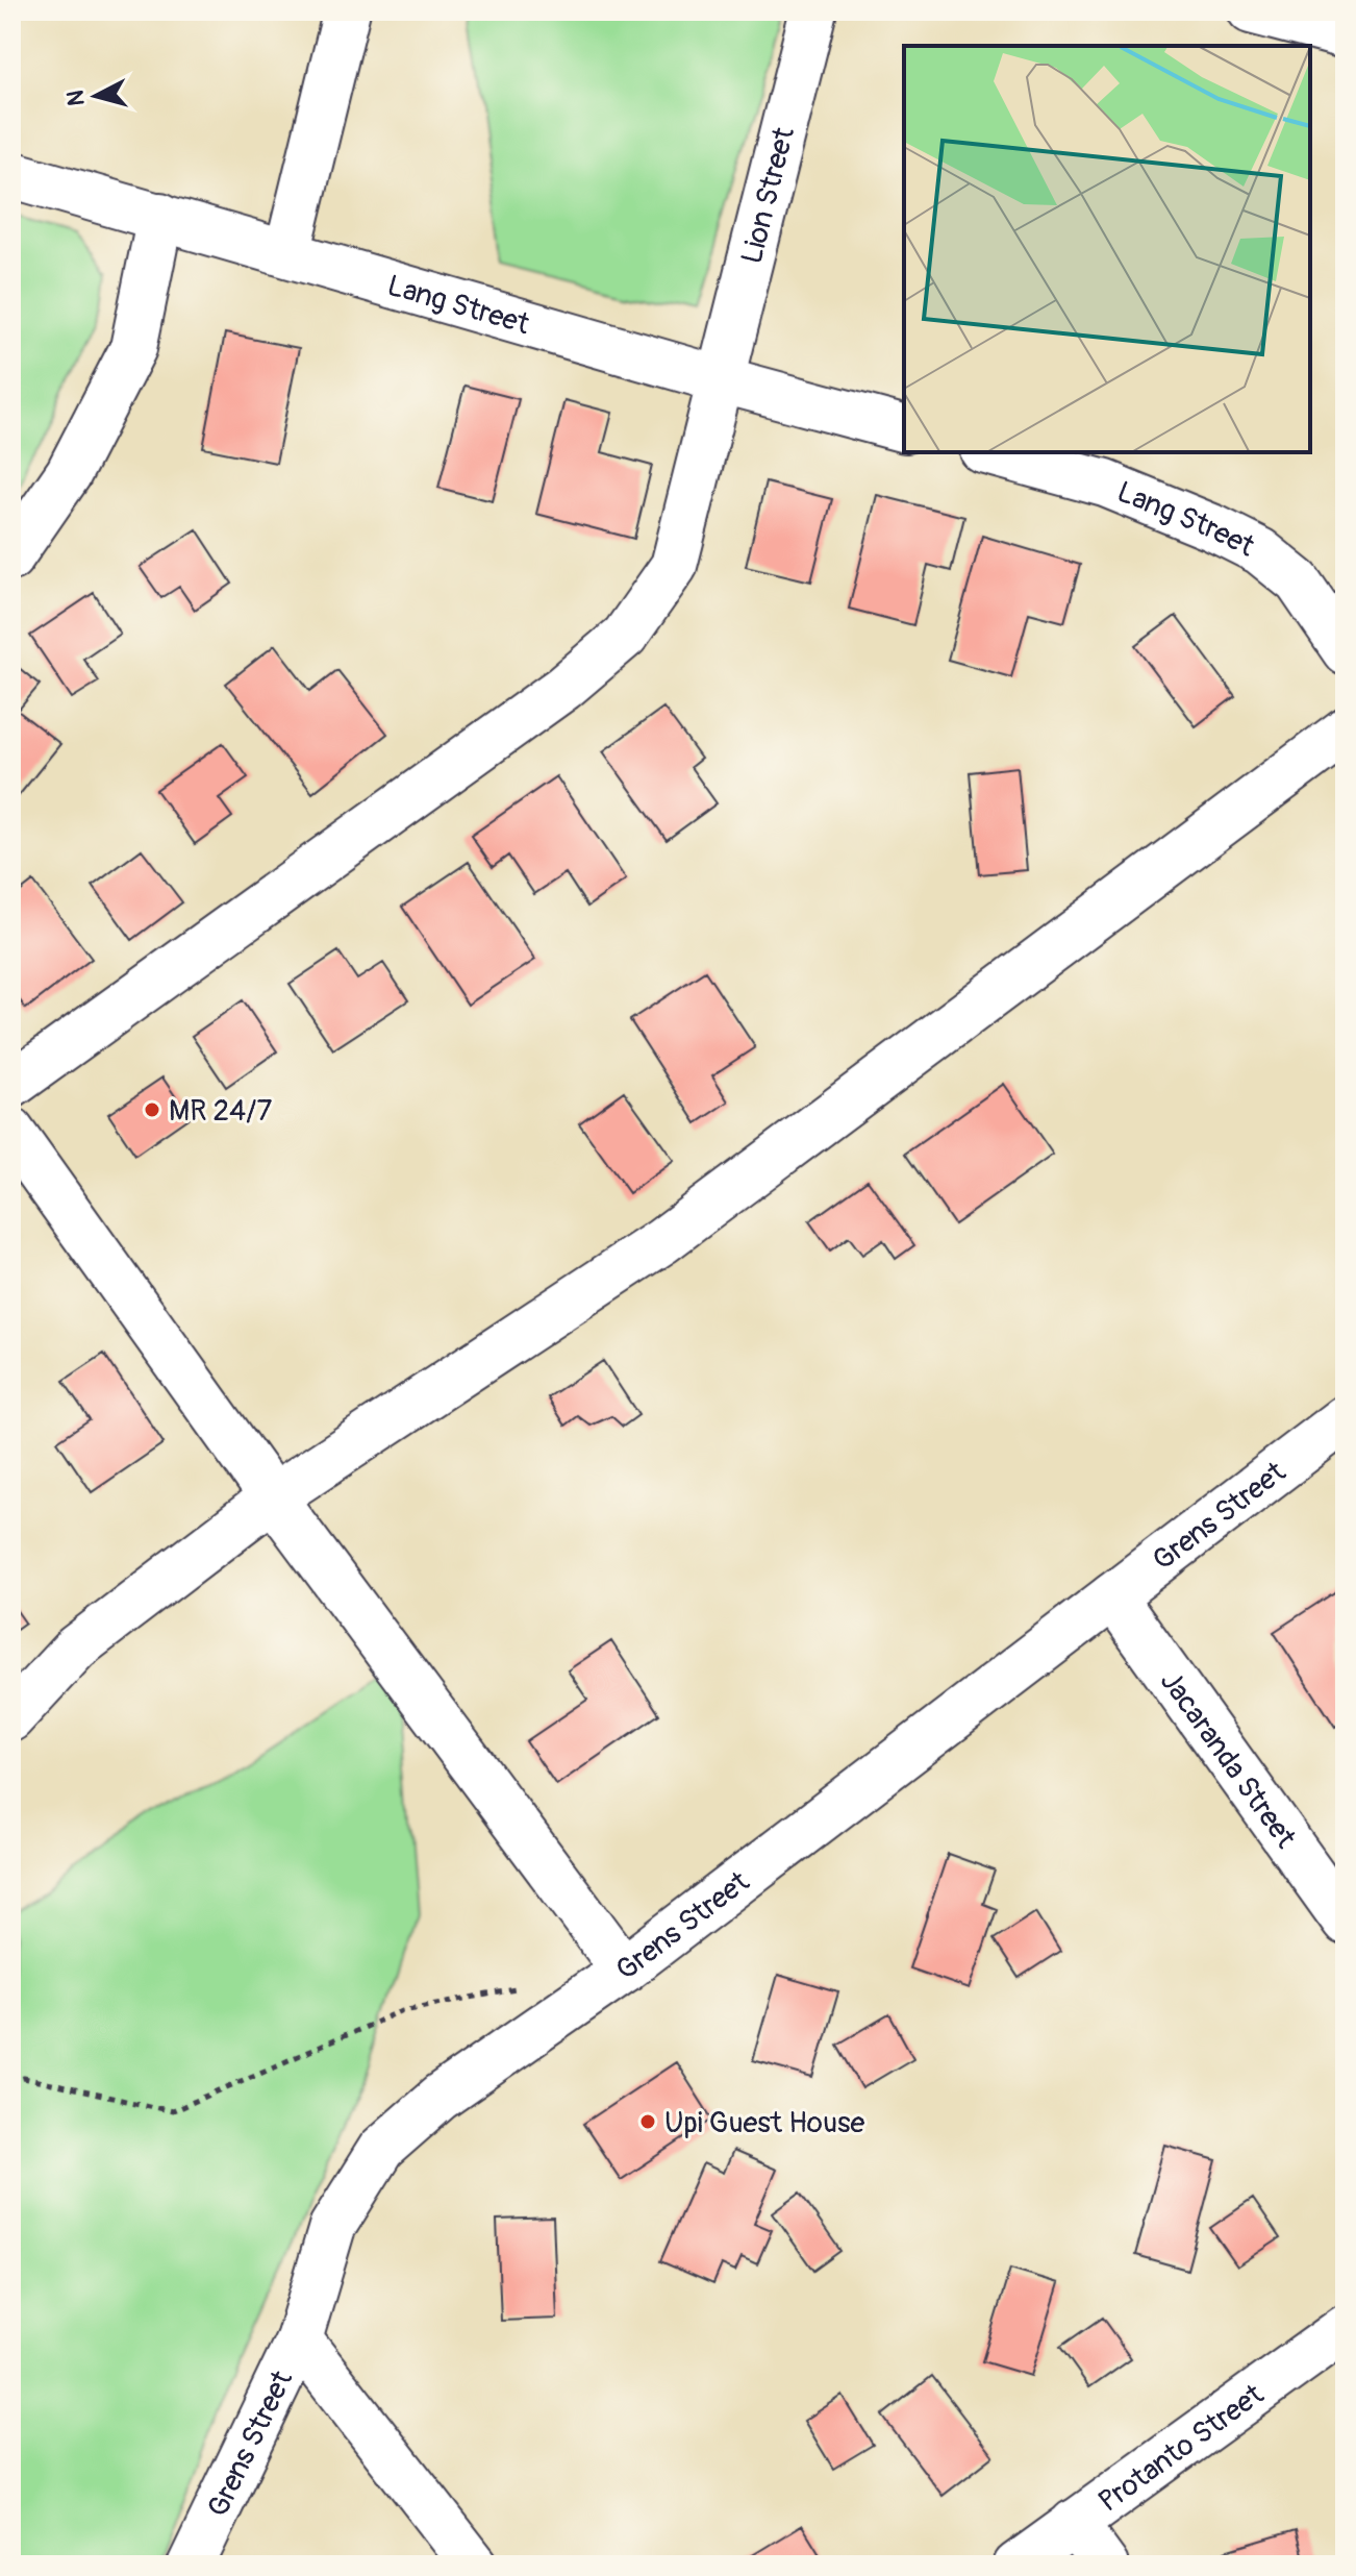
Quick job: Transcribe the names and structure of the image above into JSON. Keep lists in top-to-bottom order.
{
  "streets": {
    "street": [
      "Lion Street",
      "Lang Street",
      "Grens Street",
      "Jacaranda Street",
      "Protanto Street"
    ]
  },
  "crossings": [
    ["Lion Street", "Lang Street"],
    ["Grens Street", "Jacaranda Street"]
  ],
  "places": ["MR 24/7", "Upi Guest House"],
  "north": "left"
}
